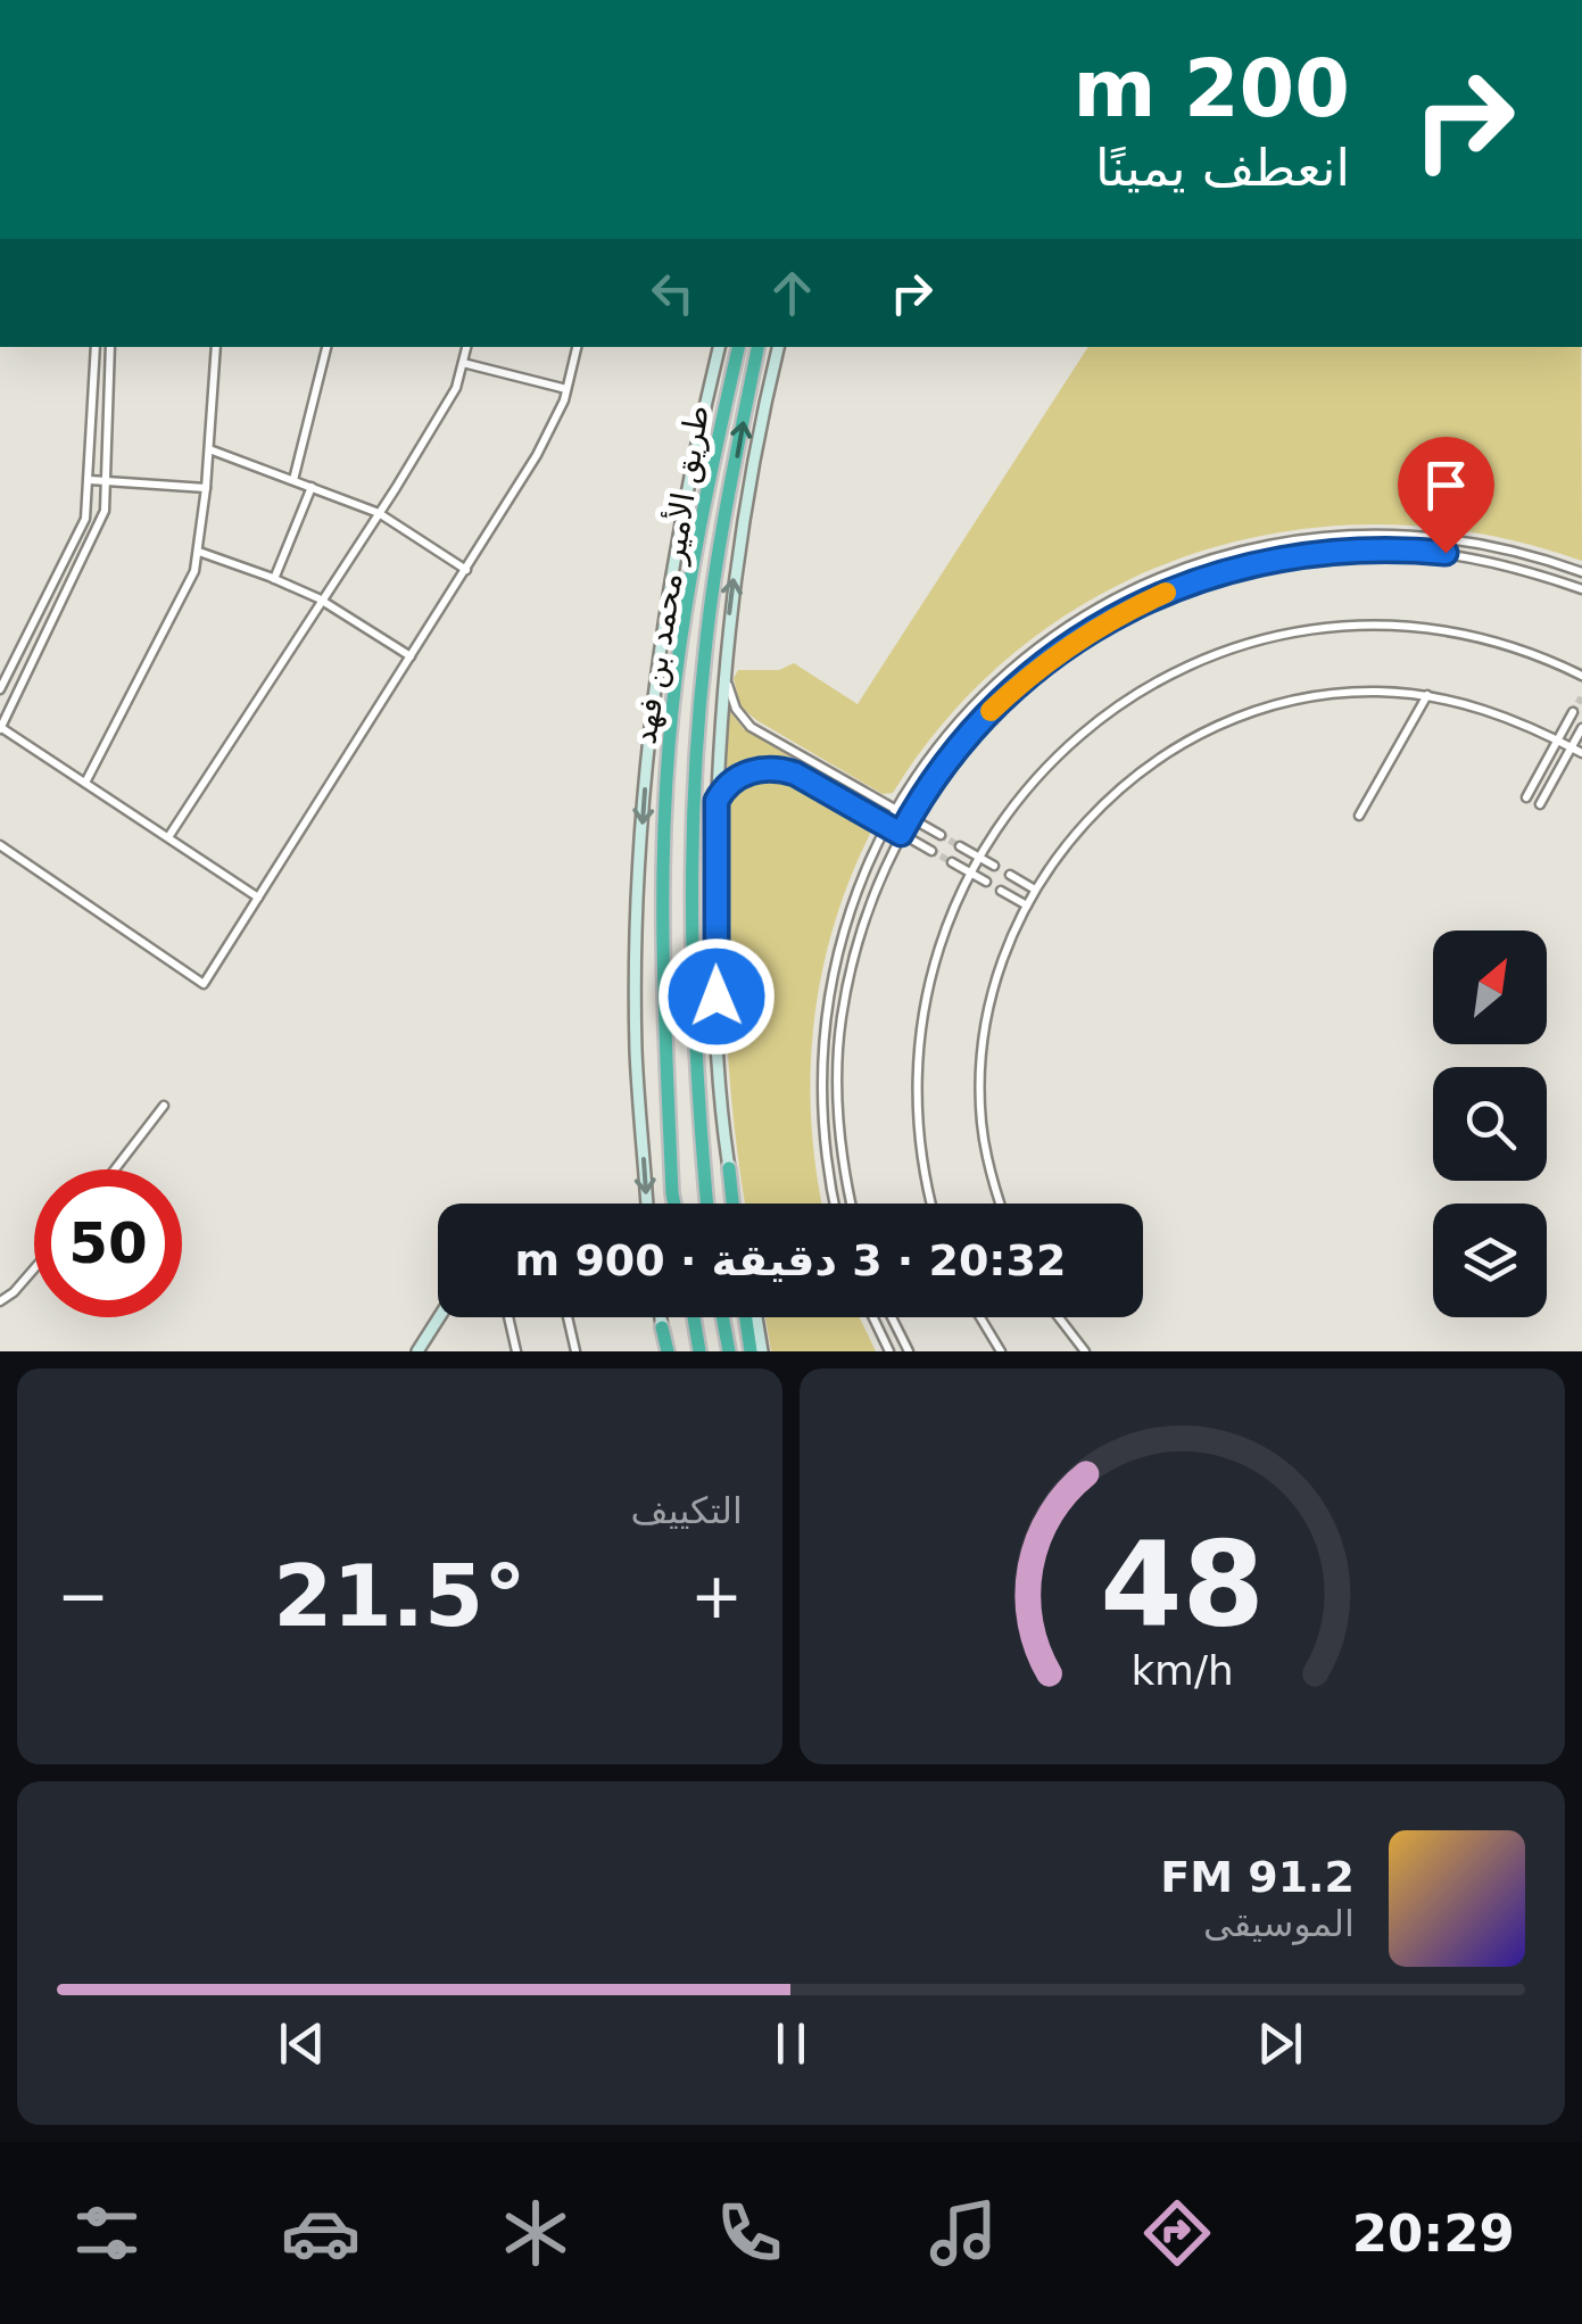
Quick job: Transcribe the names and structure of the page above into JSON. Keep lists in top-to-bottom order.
{
  "streets": {
    "highway": ["طريق الأمير محمد بن فهد"]
  },
  "north": "top right",
  "page": {
    "turn": ["200 m", "انعطف يمينًا"],
    "limit": "50",
    "trip": "20:32 · 3 دقيقة · 900 m",
    "tile": "التكييف",
    "heat": ["−", "21.5°", "+"],
    "song": ["91.2 FM", "الموسيقى"],
    "tabs": "20:29",
    "gauge": ["48", "km/h"]
  }
}
